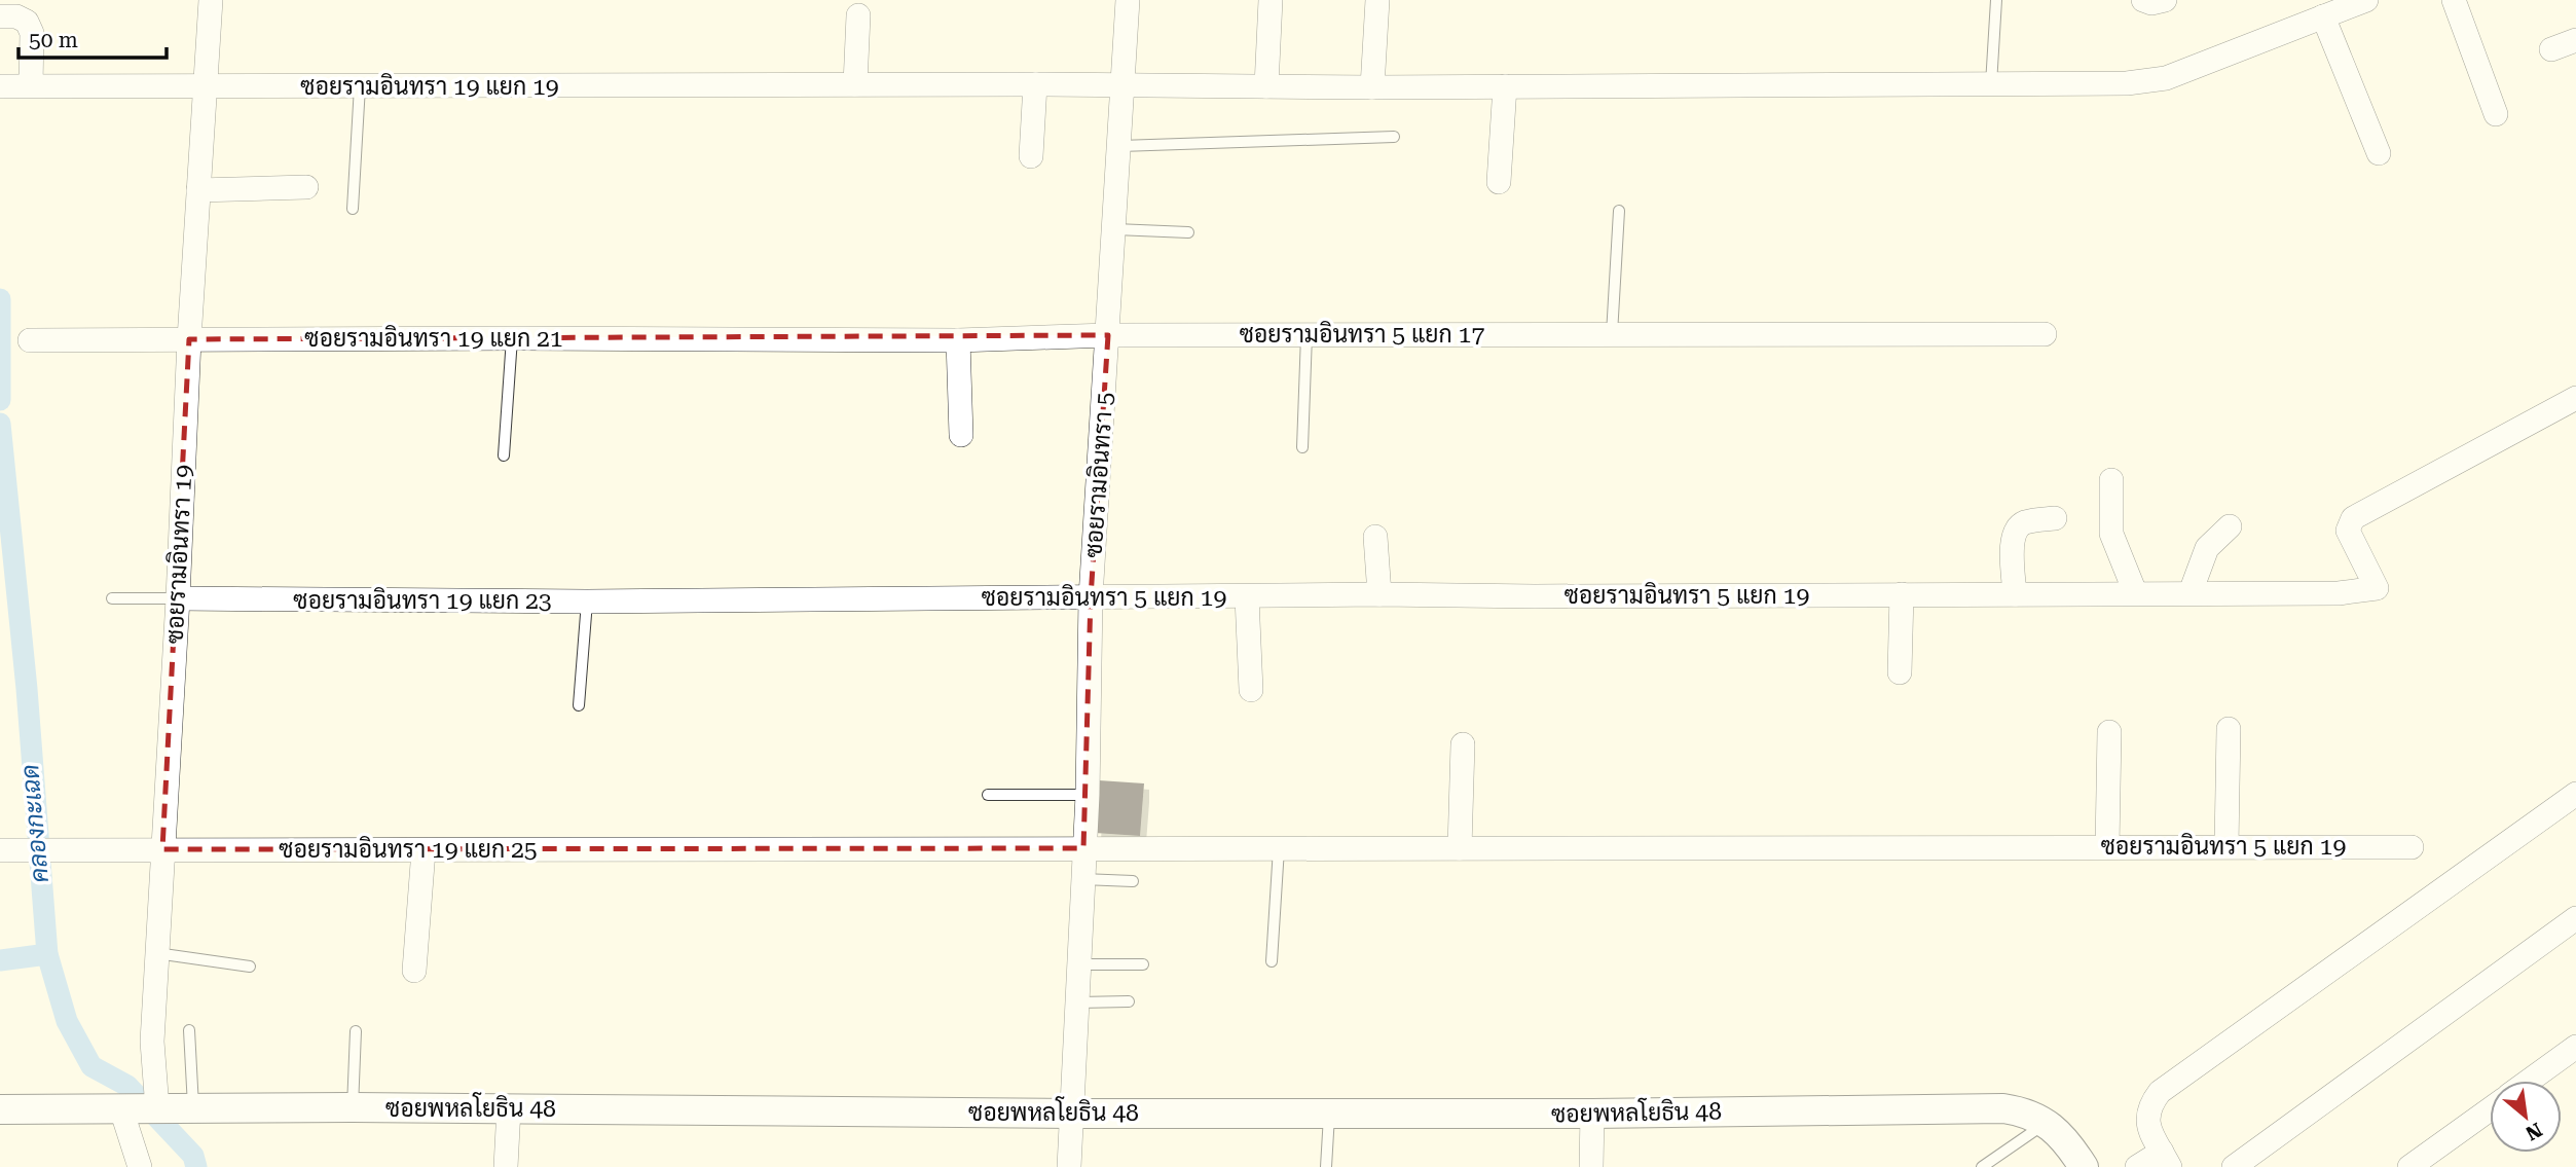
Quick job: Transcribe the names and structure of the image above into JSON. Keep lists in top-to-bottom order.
{
  "streets": {
    "street": [
      "ซอยรามอินทรา 19 แยก 19",
      "ซอยรามอินทรา 5 แยก 17",
      "ซอยรามอินทรา 19 แยก 21",
      "ซอยรามอินทรา 5",
      "ซอยรามอินทรา 19",
      "ซอยรามอินทรา 5 แยก 19",
      "ซอยรามอินทรา 19 แยก 23",
      "ซอยรามอินทรา 19 แยก 25",
      "ซอยพหลโยธิน 48"
    ]
  },
  "crossings": [
    ["ซอยรามอินทรา 19 แยก 19", "ซอยรามอินทรา 5"],
    ["ซอยรามอินทรา 19 แยก 19", "ซอยรามอินทรา 19"],
    ["ซอยรามอินทรา 5 แยก 17", "ซอยรามอินทรา 19 แยก 21"],
    ["ซอยรามอินทรา 5 แยก 17", "ซอยรามอินทรา 5"],
    ["ซอยรามอินทรา 19 แยก 21", "ซอยรามอินทรา 19"],
    ["ซอยรามอินทรา 5", "ซอยรามอินทรา 5 แยก 19"],
    ["ซอยรามอินทรา 5", "ซอยพหลโยธิน 48"],
    ["ซอยรามอินทรา 19", "ซอยรามอินทรา 19 แยก 23"],
    ["ซอยรามอินทรา 19", "ซอยรามอินทรา 19 แยก 25"],
    ["ซอยรามอินทรา 19", "ซอยพหลโยธิน 48"],
    ["ซอยรามอินทรา 5 แยก 19", "ซอยรามอินทรา 19 แยก 23"],
    ["ซอยรามอินทรา 5 แยก 19", "ซอยรามอินทรา 19 แยก 25"]
  ],
  "water": ["คลองกะเฉด"],
  "scale_bar": "50 m",
  "north": "bottom right"
}
